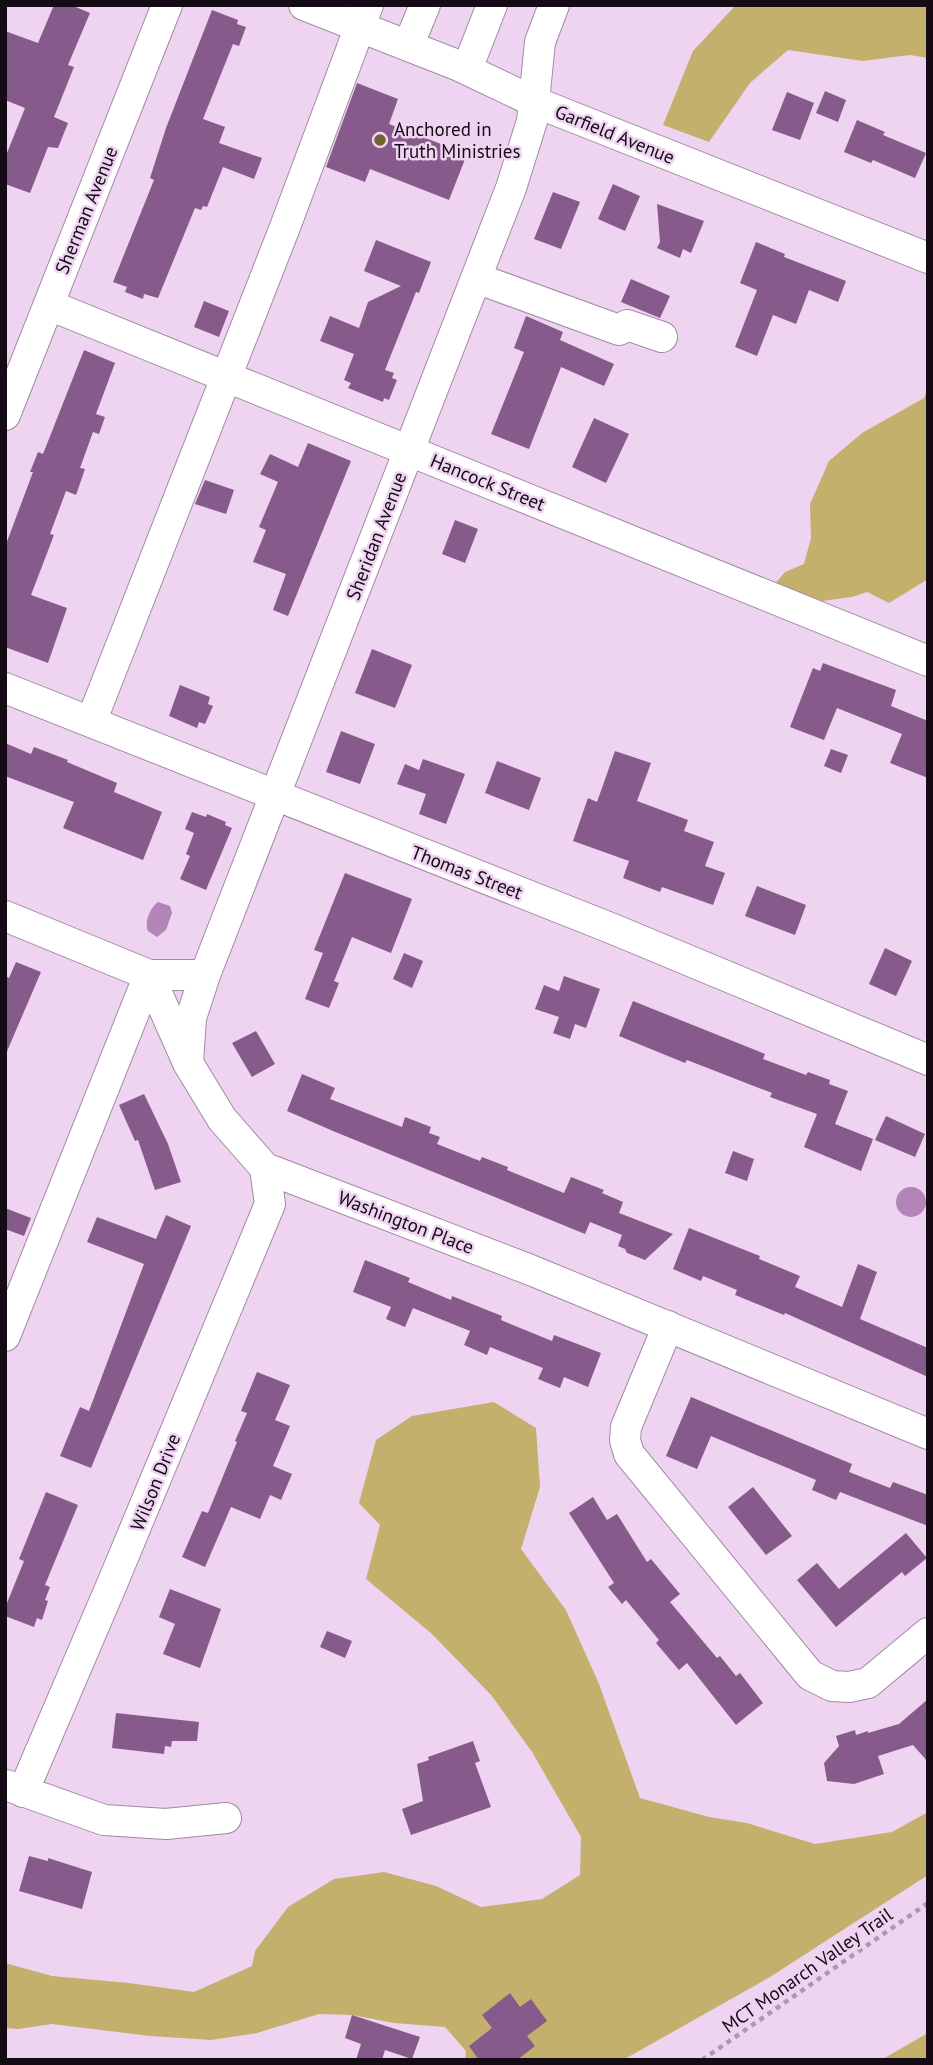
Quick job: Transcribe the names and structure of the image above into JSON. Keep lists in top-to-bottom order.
{
  "streets": {
    "street": [
      "Garfield Avenue",
      "Sherman Avenue",
      "Hancock Street",
      "Sheridan Avenue",
      "Thomas Street",
      "Washington Place",
      "Wilson Drive"
    ],
    "path": ["MCT Monarch Valley Trail"]
  },
  "crossings": [
    ["Garfield Avenue", "Sheridan Avenue"],
    ["Sherman Avenue", "Hancock Street"],
    ["Hancock Street", "Sheridan Avenue"],
    ["Sheridan Avenue", "Thomas Street"],
    ["Sheridan Avenue", "Washington Place"],
    ["Washington Place", "Wilson Drive"]
  ],
  "places": ["Anchored in Truth Ministries"]
}
